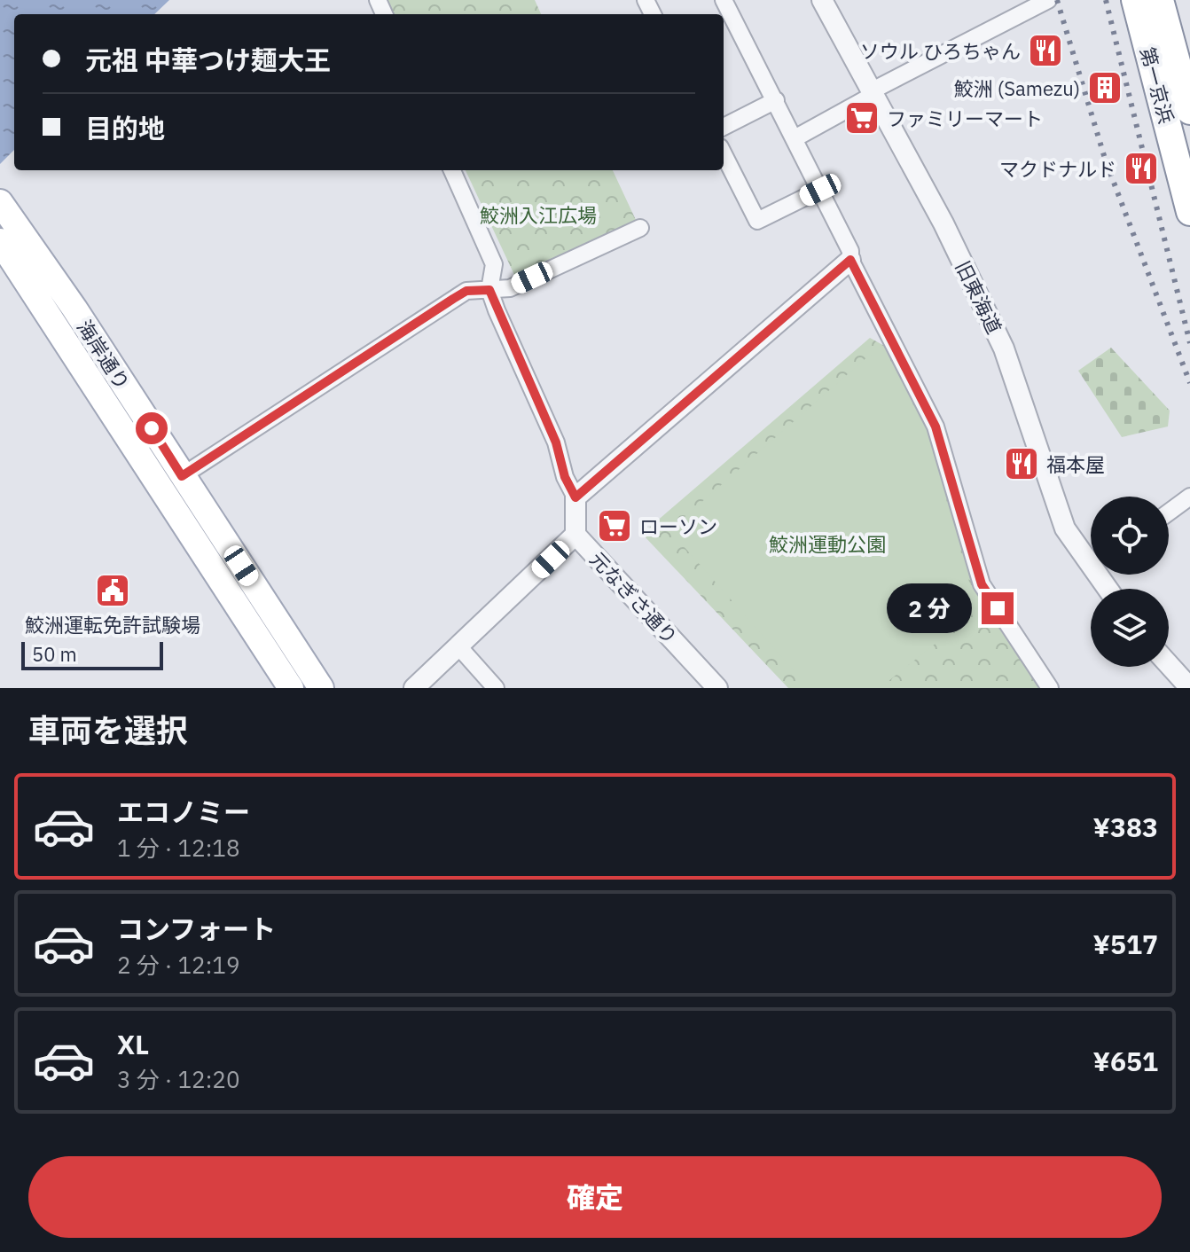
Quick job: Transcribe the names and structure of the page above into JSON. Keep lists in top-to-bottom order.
{
  "streets": {
    "highway": ["第一京浜"],
    "main road": ["海岸通り"],
    "street": ["旧東海道", "元なぎさ通り"]
  },
  "parks": ["鮫洲入江広場", "鮫洲運動公園"],
  "places": {
    "restaurant": ["ソウル ひろちゃん", "マクドナルド", "福本屋"],
    "building": ["鮫洲 (Samezu)"],
    "supermarket": ["ファミリーマート", "ローソン"],
    "public building": ["鮫洲運転免許試験場"]
  },
  "scale_bar": "50 m",
  "page": {
    "banner": ["元祖 中華つけ麺大王", "目的地"],
    "bubble": "2 分",
    "scale": "50 m",
    "heading": "車両を選択",
    "list": [
      {
        "name": "エコノミー",
        "note": "1 分 · 12:18",
        "value": "¥383"
      },
      {
        "name": "コンフォート",
        "note": "2 分 · 12:19",
        "value": "¥517"
      },
      {
        "name": "XL",
        "note": "3 分 · 12:20",
        "value": "¥651"
      }
    ],
    "buttons": "確定"
  }
}
